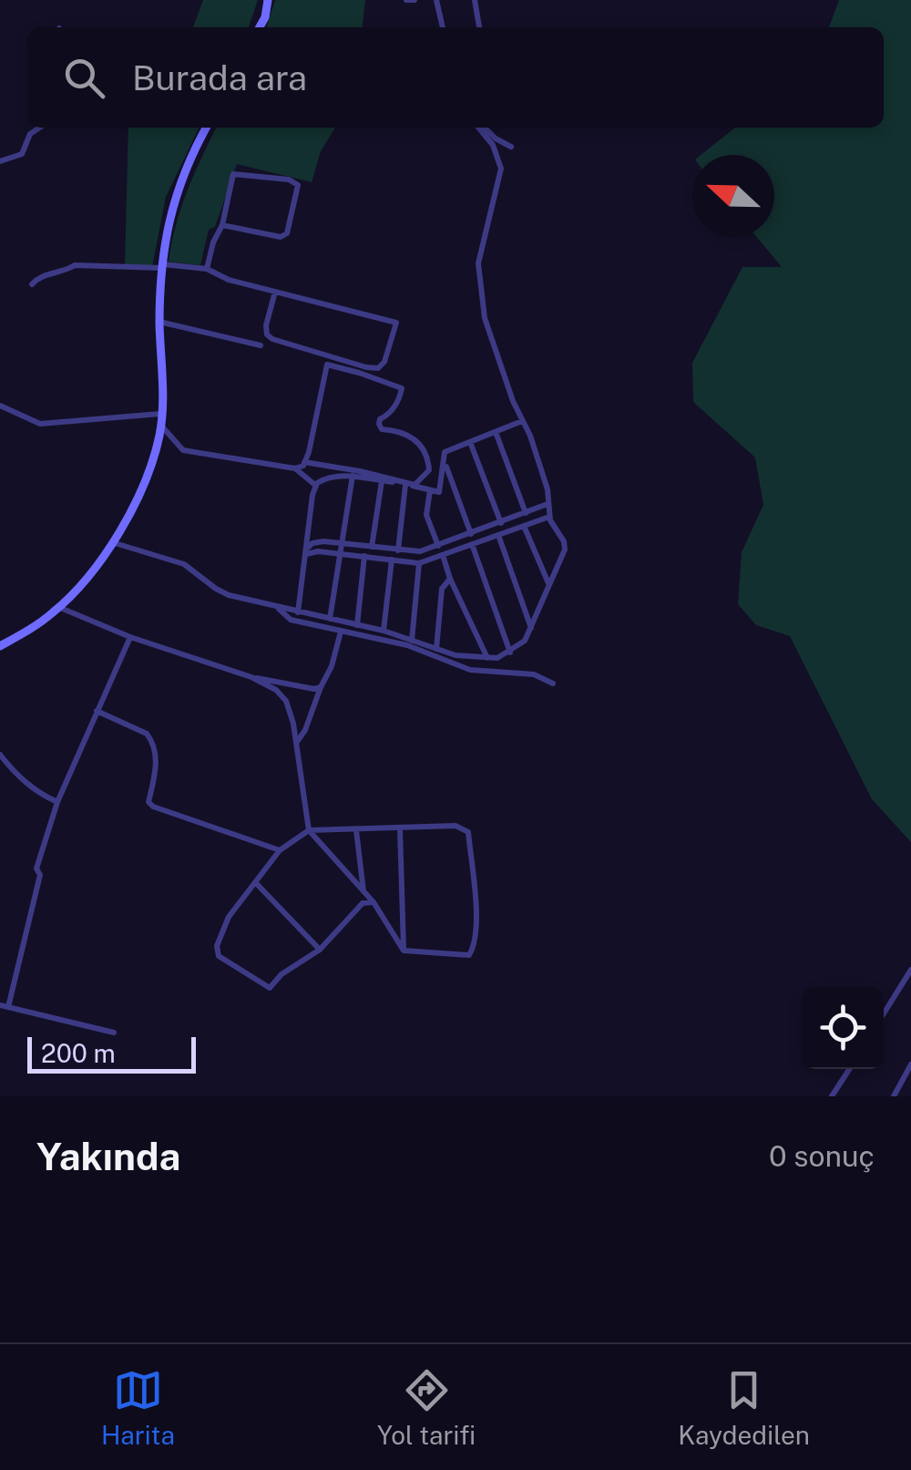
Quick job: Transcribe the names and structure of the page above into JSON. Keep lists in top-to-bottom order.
{
  "scale_bar": "200 m",
  "north": "left",
  "page": {
    "search": "Burada ara",
    "scale": "200 m",
    "heading": ["Yakında", "0 sonuç"],
    "nav": ["Harita", "Yol tarifi", "Kaydedilen"]
  }
}
